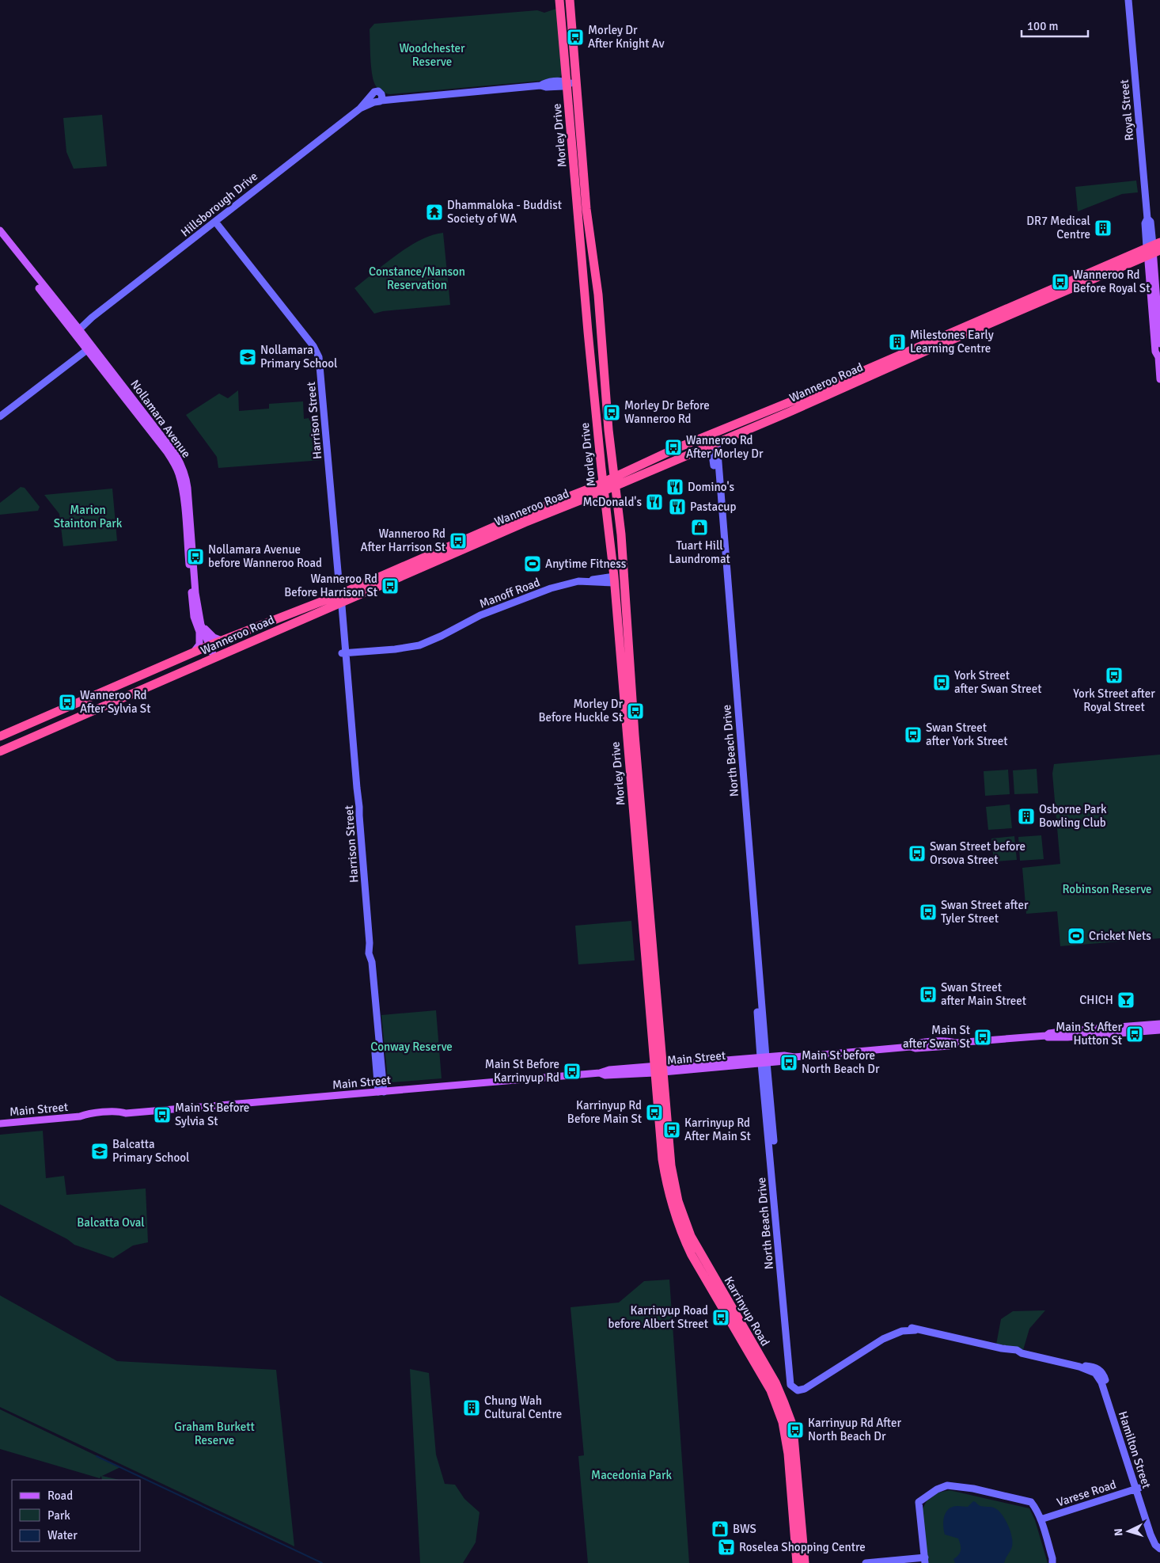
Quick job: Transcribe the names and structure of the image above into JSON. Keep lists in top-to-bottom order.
{
  "streets": {
    "highway": ["Morley Drive", "Wanneroo Road", "Karrinyup Road"],
    "main road": ["Royal Street", "Nollamara Avenue", "Main Street"],
    "street": [
      "Hillsborough Drive",
      "Harrison Street",
      "Manoff Road",
      "North Beach Drive",
      "Hamilton Street",
      "Varese Road"
    ]
  },
  "crossings": [
    ["Royal Street", "Wanneroo Road"],
    ["Morley Drive", "Hillsborough Drive"],
    ["Morley Drive", "Wanneroo Road"],
    ["Morley Drive", "Manoff Road"],
    ["Morley Drive", "Main Street"],
    ["Morley Drive", "Karrinyup Road"],
    ["Hillsborough Drive", "Nollamara Avenue"],
    ["Hillsborough Drive", "Harrison Street"],
    ["Wanneroo Road", "Nollamara Avenue"],
    ["Wanneroo Road", "Harrison Street"],
    ["Wanneroo Road", "North Beach Drive"],
    ["Harrison Street", "Manoff Road"],
    ["Harrison Street", "Main Street"],
    ["North Beach Drive", "Main Street"],
    ["North Beach Drive", "Hamilton Street"],
    ["Main Street", "Karrinyup Road"],
    ["Hamilton Street", "Varese Road"]
  ],
  "parks": [
    "Woodchester Reserve",
    "Constance/Nanson Reservation",
    "Marion Stainton Park",
    "Robinson Reserve",
    "Conway Reserve",
    "Balcatta Oval",
    "Graham Burkett Reserve",
    "Macedonia Park"
  ],
  "places": {
    "bus stop": [
      "Morley Dr After Knight Av",
      "Wanneroo Rd Before Royal St",
      "Morley Dr Before Wanneroo Rd",
      "Wanneroo Rd After Morley Dr",
      "Wanneroo Rd After Harrison St",
      "Nollamara Avenue before Wanneroo Road",
      "Wanneroo Rd Before Harrison St",
      "York Street after Royal Street",
      "York Street after Swan Street",
      "Wanneroo Rd After Sylvia St",
      "Morley Dr Before Huckle St",
      "Swan Street after York Street",
      "Swan Street before Orsova Street",
      "Swan Street after Tyler Street",
      "Swan Street after Main Street",
      "Main St After Hutton St",
      "Main St after Swan St",
      "Main St before North Beach Dr",
      "Main St Before Karrinyup Rd",
      "Karrinyup Rd Before Main St",
      "Main St Before Sylvia St",
      "Karrinyup Rd After Main St",
      "Karrinyup Road before Albert Street",
      "Karrinyup Rd After North Beach Dr"
    ],
    "temple": ["Dhammaloka - Buddist Society of WA"],
    "building": [
      "DR7 Medical Centre",
      "Milestones Early Learning Centre",
      "Osborne Park Bowling Club",
      "Chung Wah Cultural Centre"
    ],
    "school or university": ["Nollamara Primary School", "Balcatta Primary School"],
    "restaurant": ["Domino's", "McDonald's", "Pastacup"],
    "shop": ["Tuart Hill Laundromat", "BWS"],
    "sports": ["Anytime Fitness", "Cricket Nets"],
    "bar": ["CHICH"],
    "supermarket": ["Roselea Shopping Centre"]
  },
  "legend": ["Road", "Park", "Water"],
  "scale_bar": "100 m",
  "north": "left"
}
